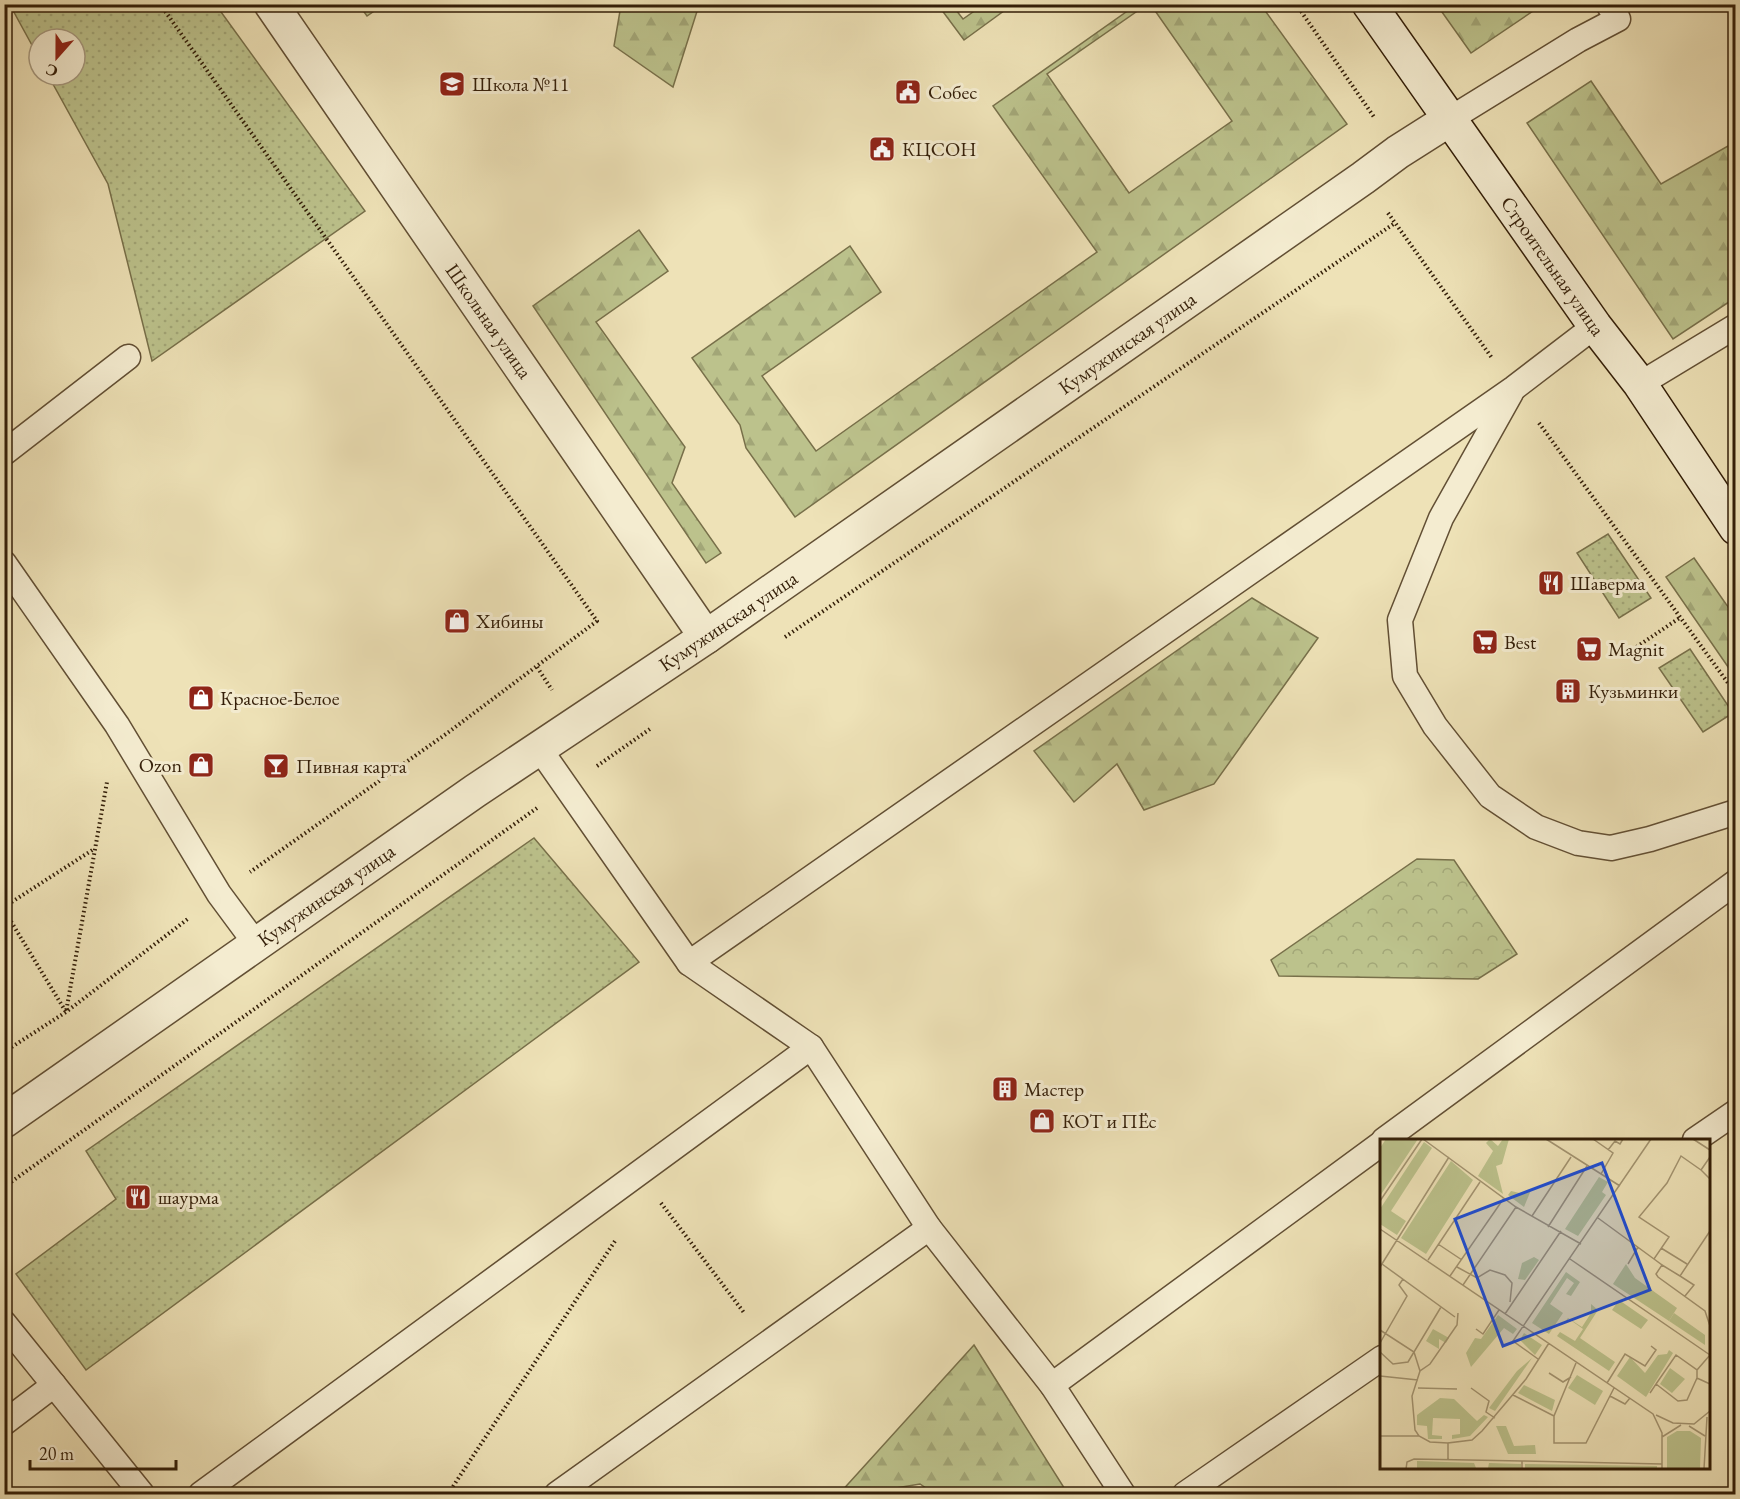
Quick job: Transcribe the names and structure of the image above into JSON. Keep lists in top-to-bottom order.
{
  "streets": {
    "street": ["Строительная улица", "Школьная улица", "Кумужинская улица"]
  },
  "crossings": [
    ["Строительная улица", "Кумужинская улица"],
    ["Школьная улица", "Кумужинская улица"]
  ],
  "places": {
    "school or university": ["Школа №11"],
    "public building": ["Собес", "КЦСОН"],
    "restaurant": ["Шаверма", "шаурма"],
    "shop": [
      "Хибины",
      "Красное-Белое",
      "Ozon",
      "КОТ и ПЁс"
    ],
    "supermarket": ["Best", "Magnit"],
    "building": ["Кузьминки", "Мастер"],
    "bar": ["Пивная карта"]
  },
  "scale_bar": "20 m",
  "north": "bottom"
}
